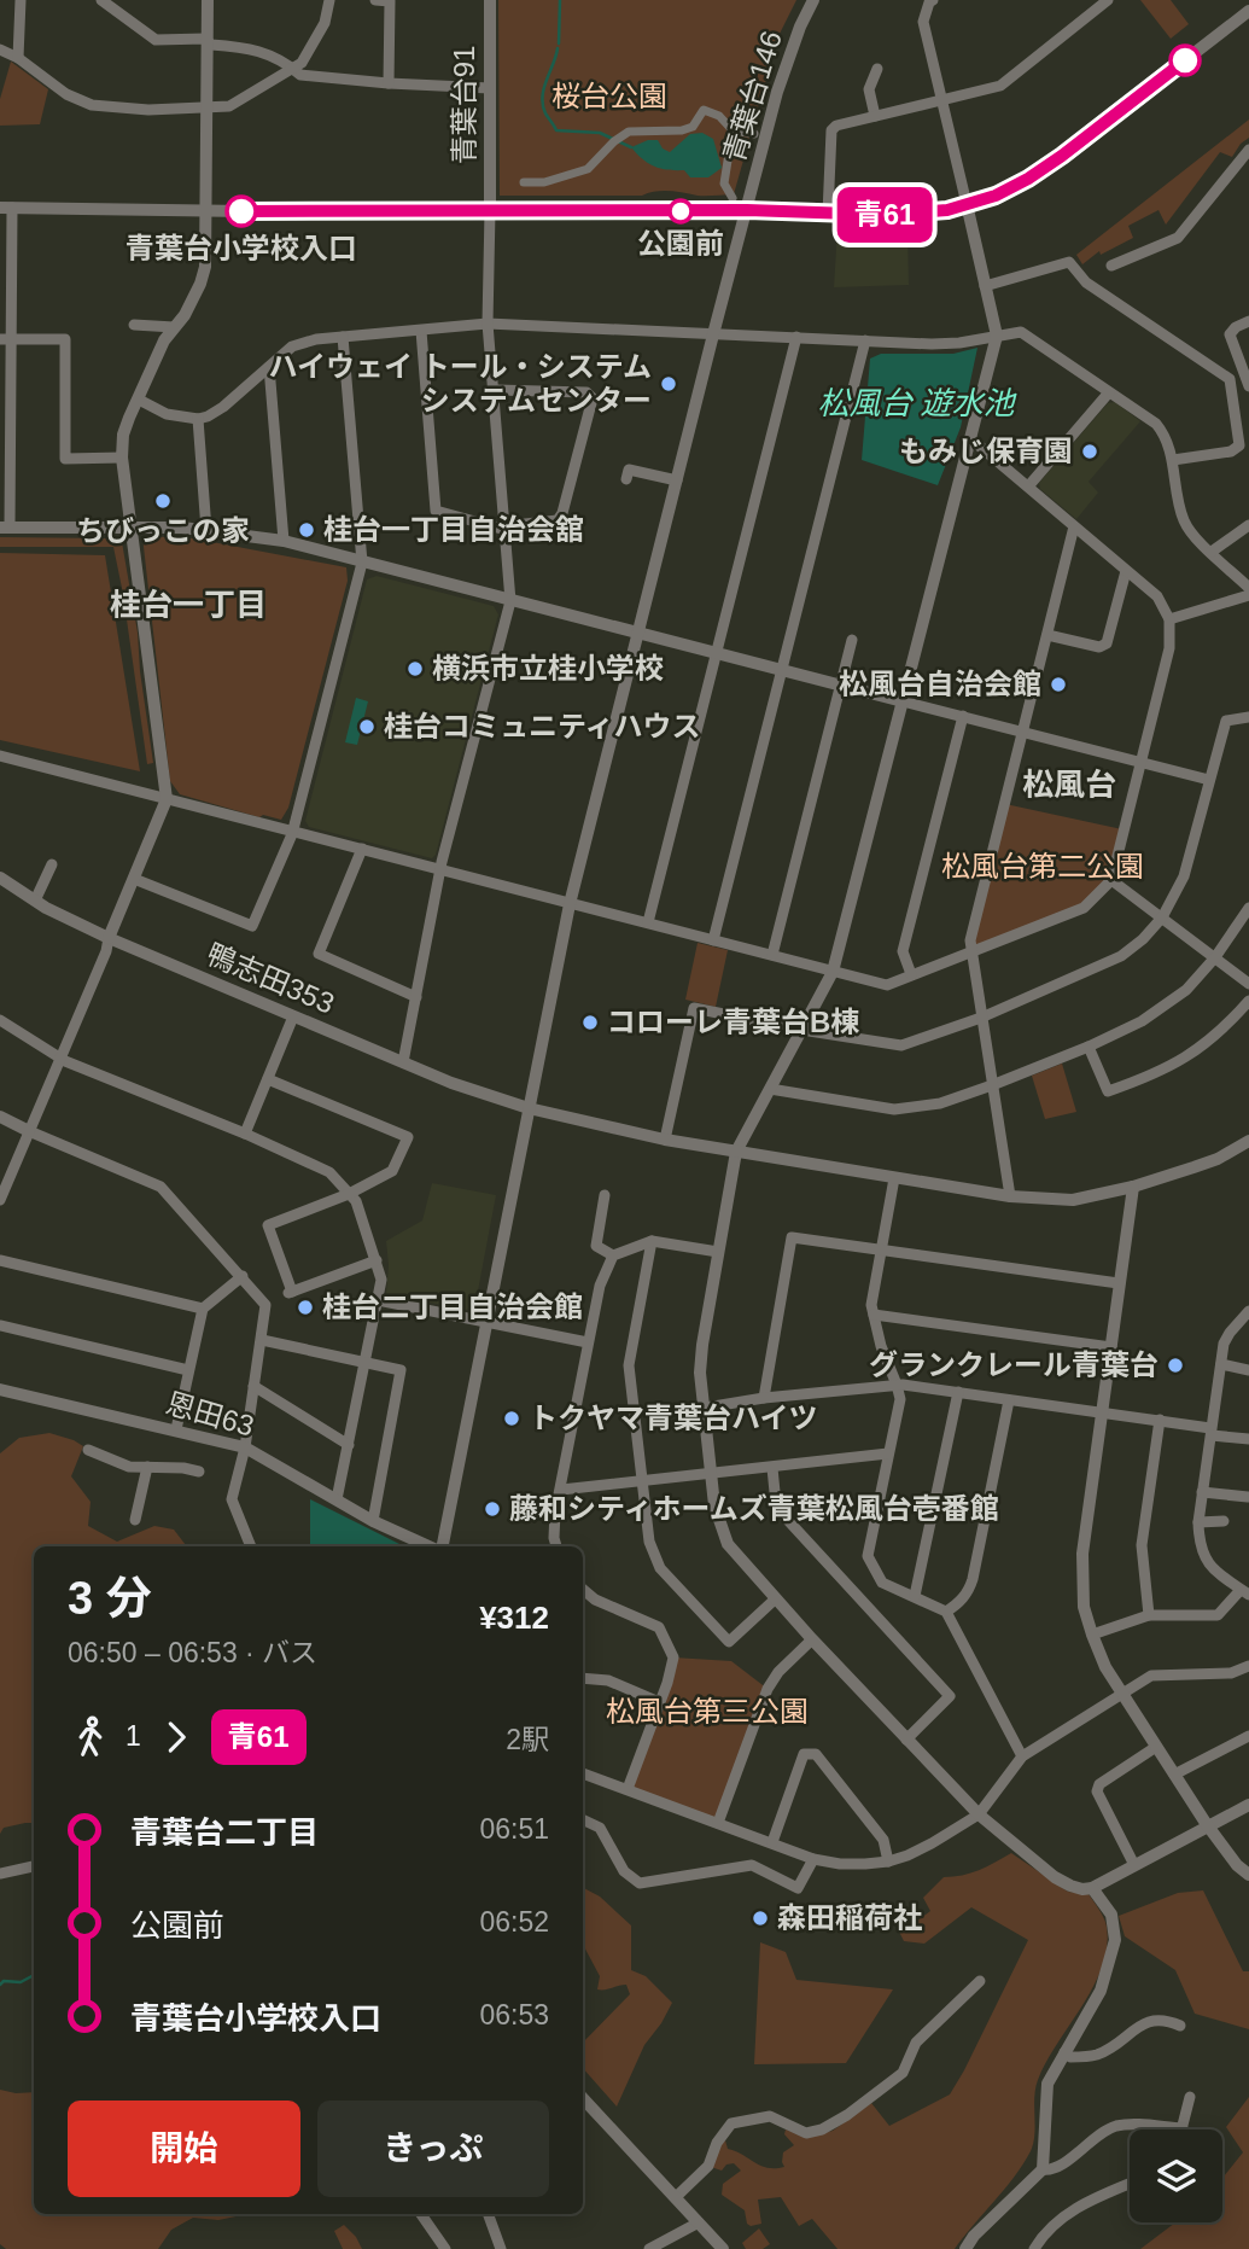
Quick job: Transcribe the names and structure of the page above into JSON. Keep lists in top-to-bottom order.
{
  "streets": {
    "street": [
      "青葉台146",
      "青葉台91",
      "鴨志田353",
      "恩田63"
    ]
  },
  "crossings": [
    ["青葉台146", "鴨志田353"]
  ],
  "districts": ["桂台一丁目", "松風台"],
  "water": ["松風台 遊水池"],
  "parks": ["桜台公園", "松風台第二公園", "松風台第三公園"],
  "places": [
    "青葉台小学校入口",
    "公園前",
    "ハイウェイ トール・システム システムセンター",
    "もみじ保育園",
    "ちびっこの家",
    "桂台一丁目自治会舘",
    "横浜市立桂小学校",
    "松風台自治会館",
    "桂台コミュニティハウス",
    "コローレ青葉台B棟",
    "桂台二丁目自治会館",
    "グランクレール青葉台",
    "トクヤマ青葉台ハイツ",
    "藤和シティホームズ青葉松風台壱番館",
    "森田稲荷社"
  ],
  "lines": ["bus line 青61"],
  "page": {
    "on_map": "青61",
    "heading": ["3 分", "06:50 – 06:53 · バス", "¥312"],
    "legs": ["1", "青61", "2駅"],
    "list": [
      {
        "name": "青葉台二丁目",
        "value": "06:51"
      },
      {
        "name": "公園前",
        "value": "06:52"
      },
      {
        "name": "青葉台小学校入口",
        "value": "06:53"
      }
    ],
    "buttons": ["開始", "きっぷ"]
  }
}
